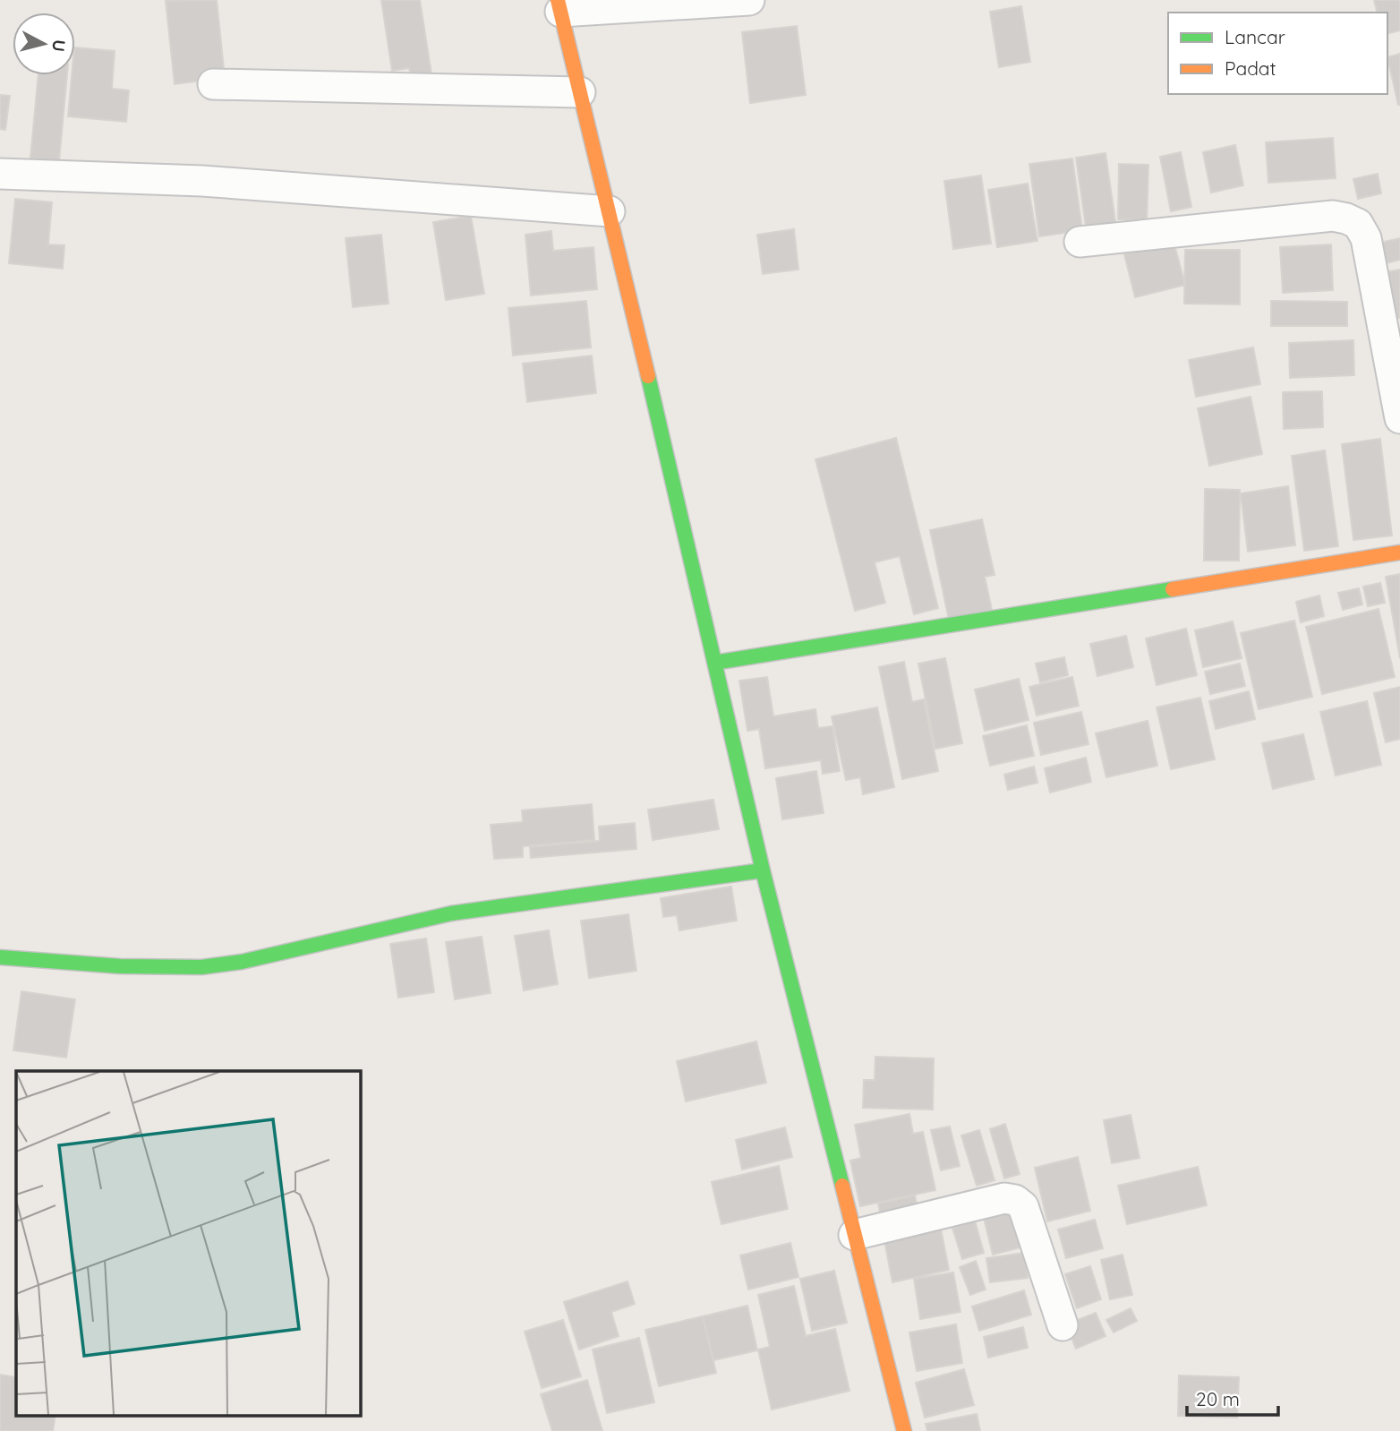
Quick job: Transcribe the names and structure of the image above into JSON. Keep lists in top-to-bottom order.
{
  "legend": ["Lancar", "Padat"],
  "scale_bar": "20 m",
  "north": "right"
}
